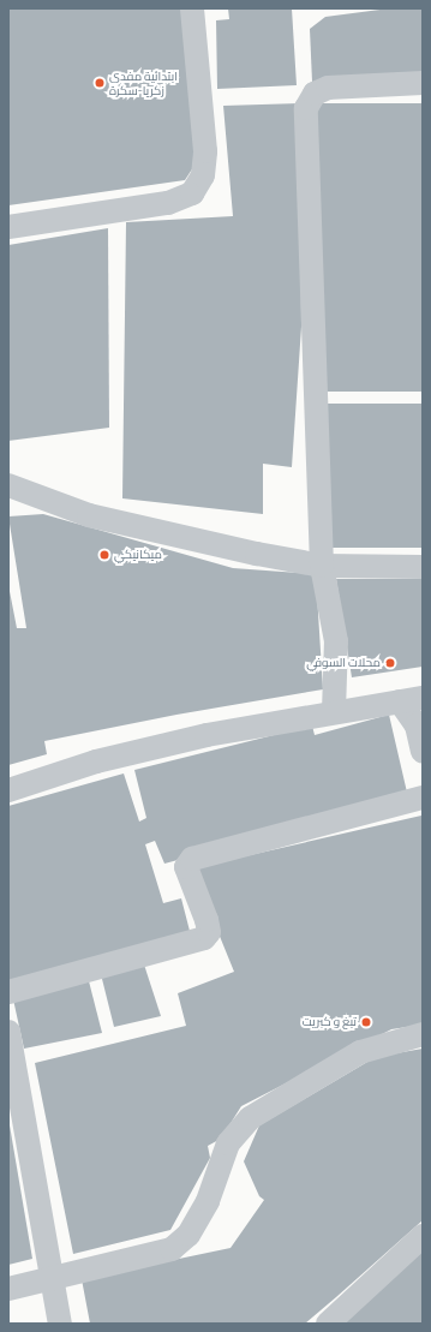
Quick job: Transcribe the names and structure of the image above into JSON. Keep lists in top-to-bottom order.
{
  "places": [
    "ابتدائية مفدي زكريا-سكرة",
    "ميكانيكي",
    "محلات السوفي",
    "تبغ و كبريت"
  ]
}
